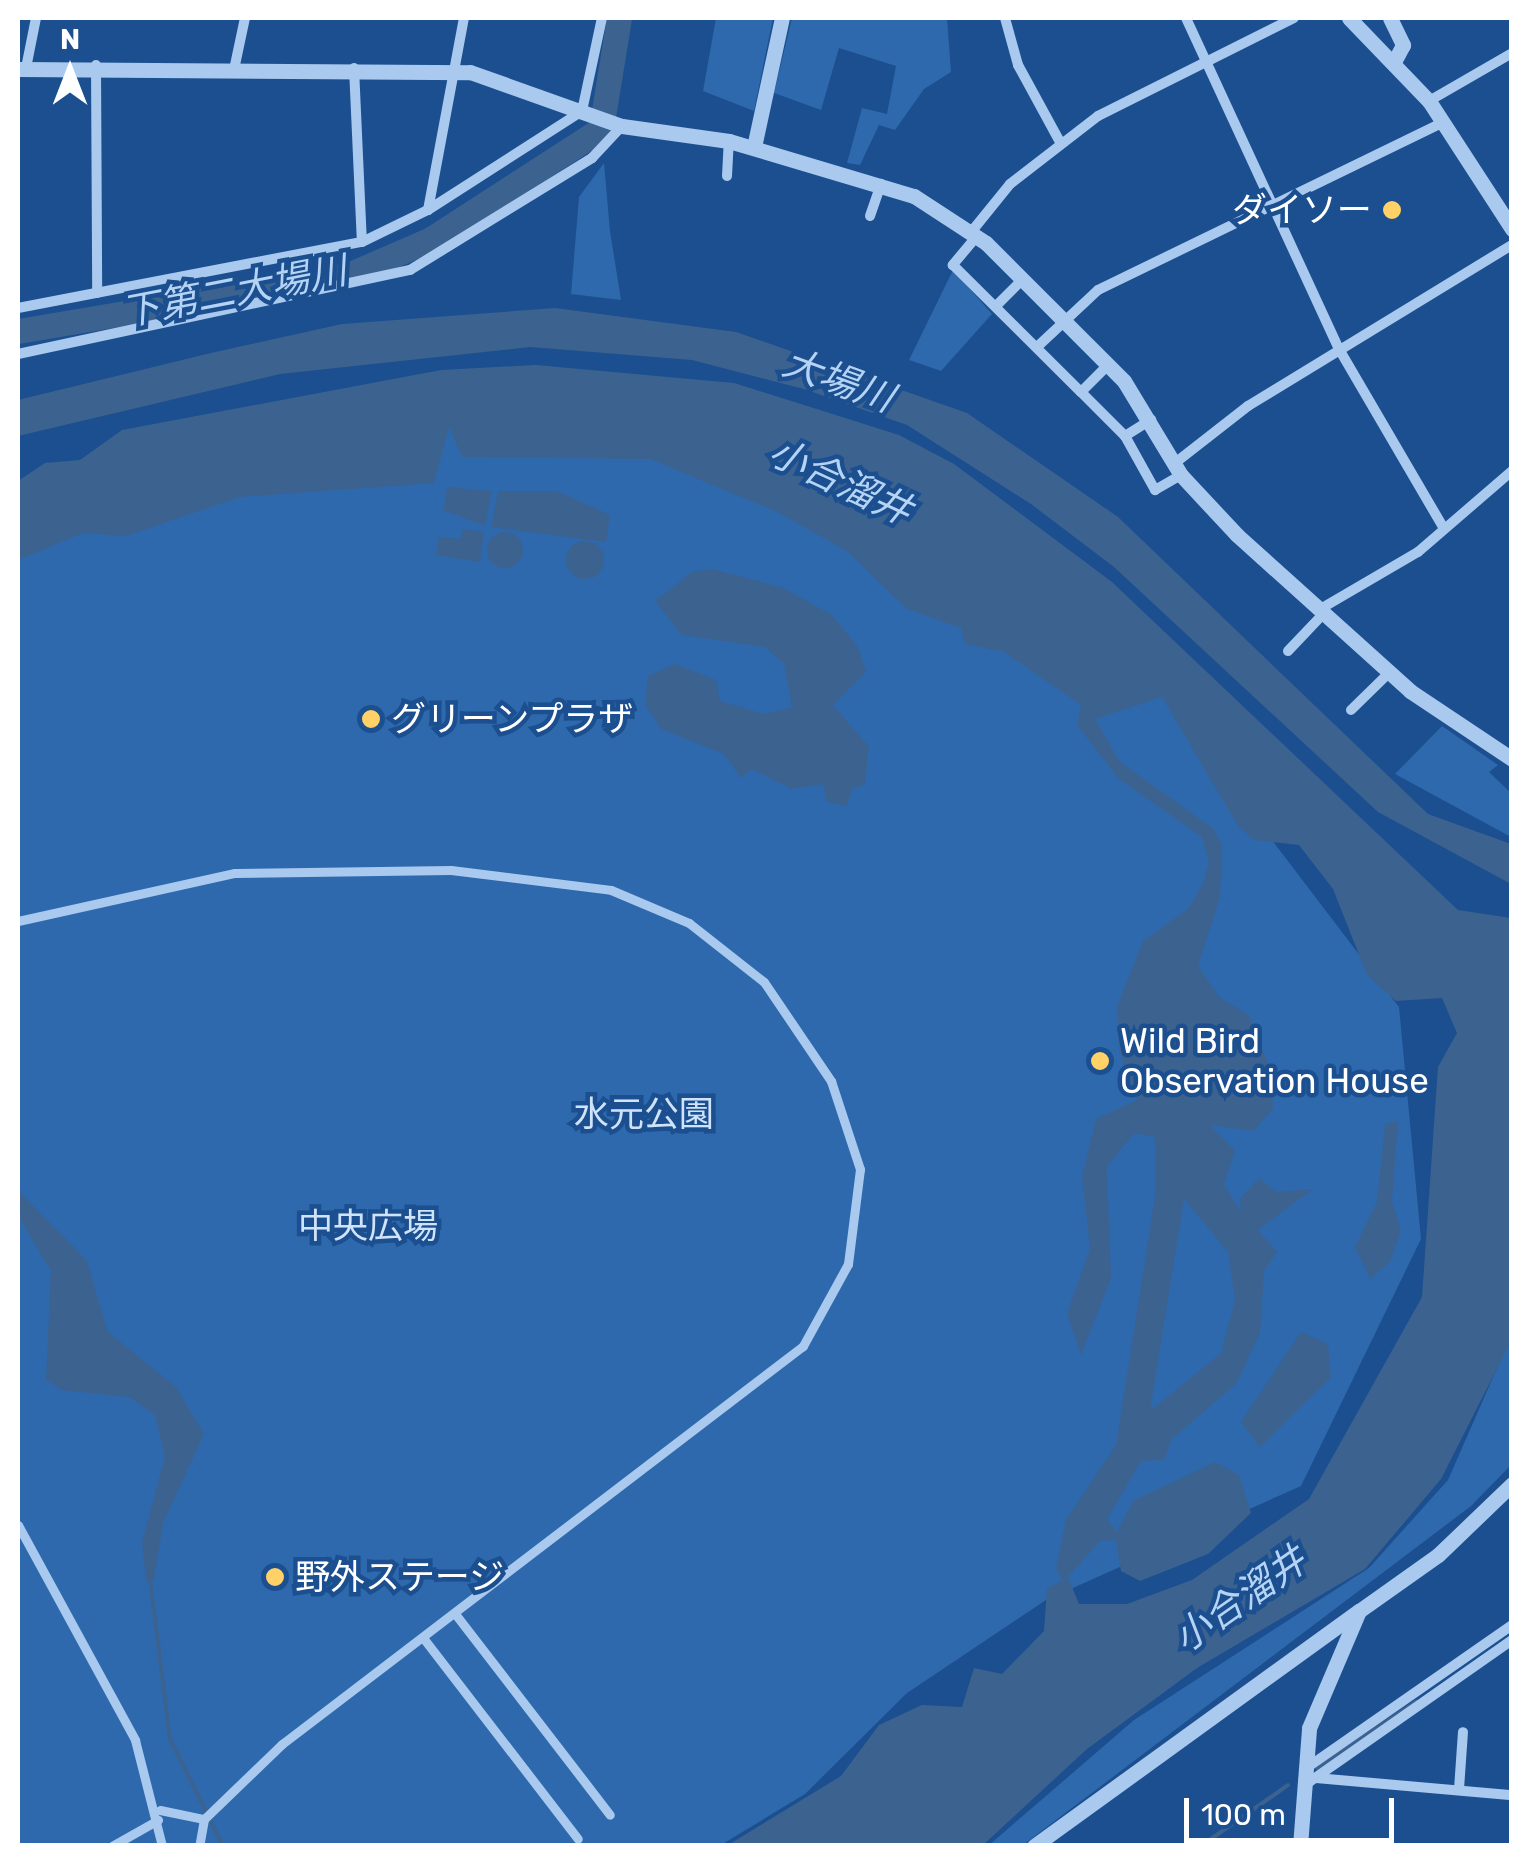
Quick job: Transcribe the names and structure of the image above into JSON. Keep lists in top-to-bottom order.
{
  "water": ["下第二大場川", "大場川", "小合溜井"],
  "parks": ["水元公園", "中央広場"],
  "places": [
    "ダイソー",
    "グリーンプラザ",
    "Wild Bird Observation House",
    "野外ステージ"
  ],
  "scale_bar": "100 m",
  "north": "top"
}
